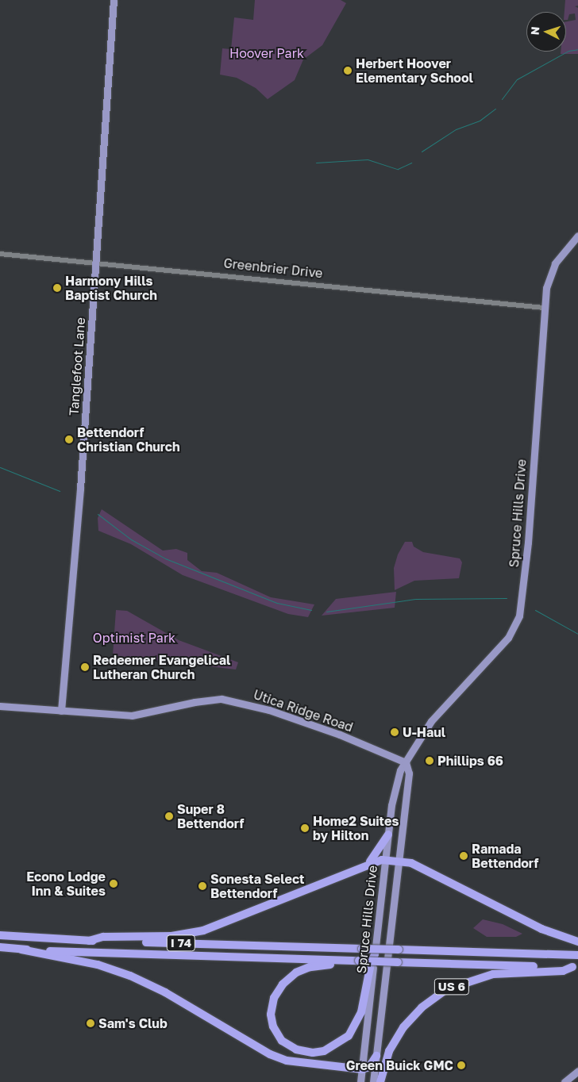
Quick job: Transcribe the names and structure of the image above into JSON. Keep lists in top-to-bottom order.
{
  "streets": {
    "highway": ["I 74", "US 6"],
    "main road": ["Tanglefoot Lane", "Spruce Hills Drive", "Utica Ridge Road"],
    "street": ["Greenbrier Drive"]
  },
  "crossings": [
    ["Greenbrier Drive", "Tanglefoot Lane"],
    ["Greenbrier Drive", "Spruce Hills Drive"],
    ["Tanglefoot Lane", "Utica Ridge Road"],
    ["Spruce Hills Drive", "Utica Ridge Road"],
    ["Spruce Hills Drive", "I 74"],
    ["I 74", "US 6"]
  ],
  "parks": ["Hoover Park", "Optimist Park"],
  "places": [
    "Herbert Hoover Elementary School",
    "Harmony Hills Baptist Church",
    "Bettendorf Christian Church",
    "Redeemer Evangelical Lutheran Church",
    "U-Haul",
    "Phillips 66",
    "Super 8 Bettendorf",
    "Home2 Suites by Hilton",
    "Ramada Bettendorf",
    "Econo Lodge Inn & Suites",
    "Sonesta Select Bettendorf",
    "Sam's Club",
    "Green Buick GMC"
  ],
  "north": "left"
}
